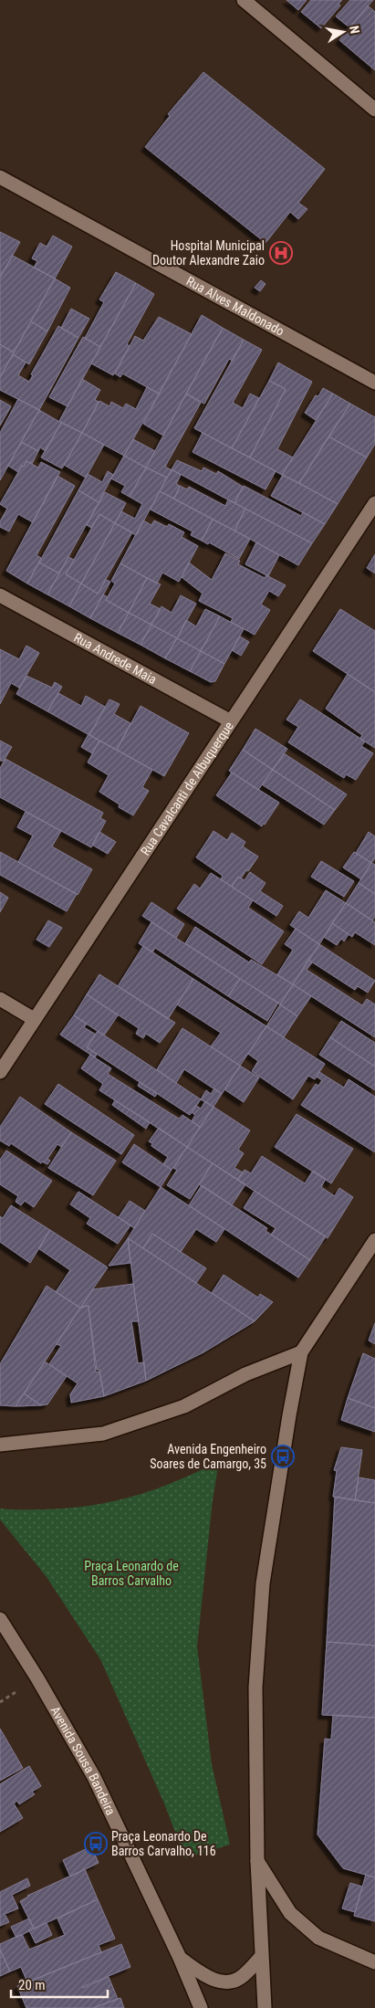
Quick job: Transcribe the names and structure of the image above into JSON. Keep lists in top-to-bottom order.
{
  "streets": {
    "street": [
      "Rua Alves Maldonado",
      "Rua Andrede Maia",
      "Rua Cavalcanti de Albuquerque",
      "Avenida Sousa Bandeira"
    ]
  },
  "crossings": [
    ["Rua Andrede Maia", "Rua Cavalcanti de Albuquerque"]
  ],
  "parks": ["Praça Leonardo de Barros Carvalho"],
  "places": {
    "hospital": ["Hospital Municipal Doutor Alexandre Zaio"],
    "bus stop": ["Avenida Engenheiro Soares de Camargo, 35", "Praça Leonardo De Barros Carvalho, 116"]
  },
  "scale_bar": "20 m",
  "north": "right"
}
